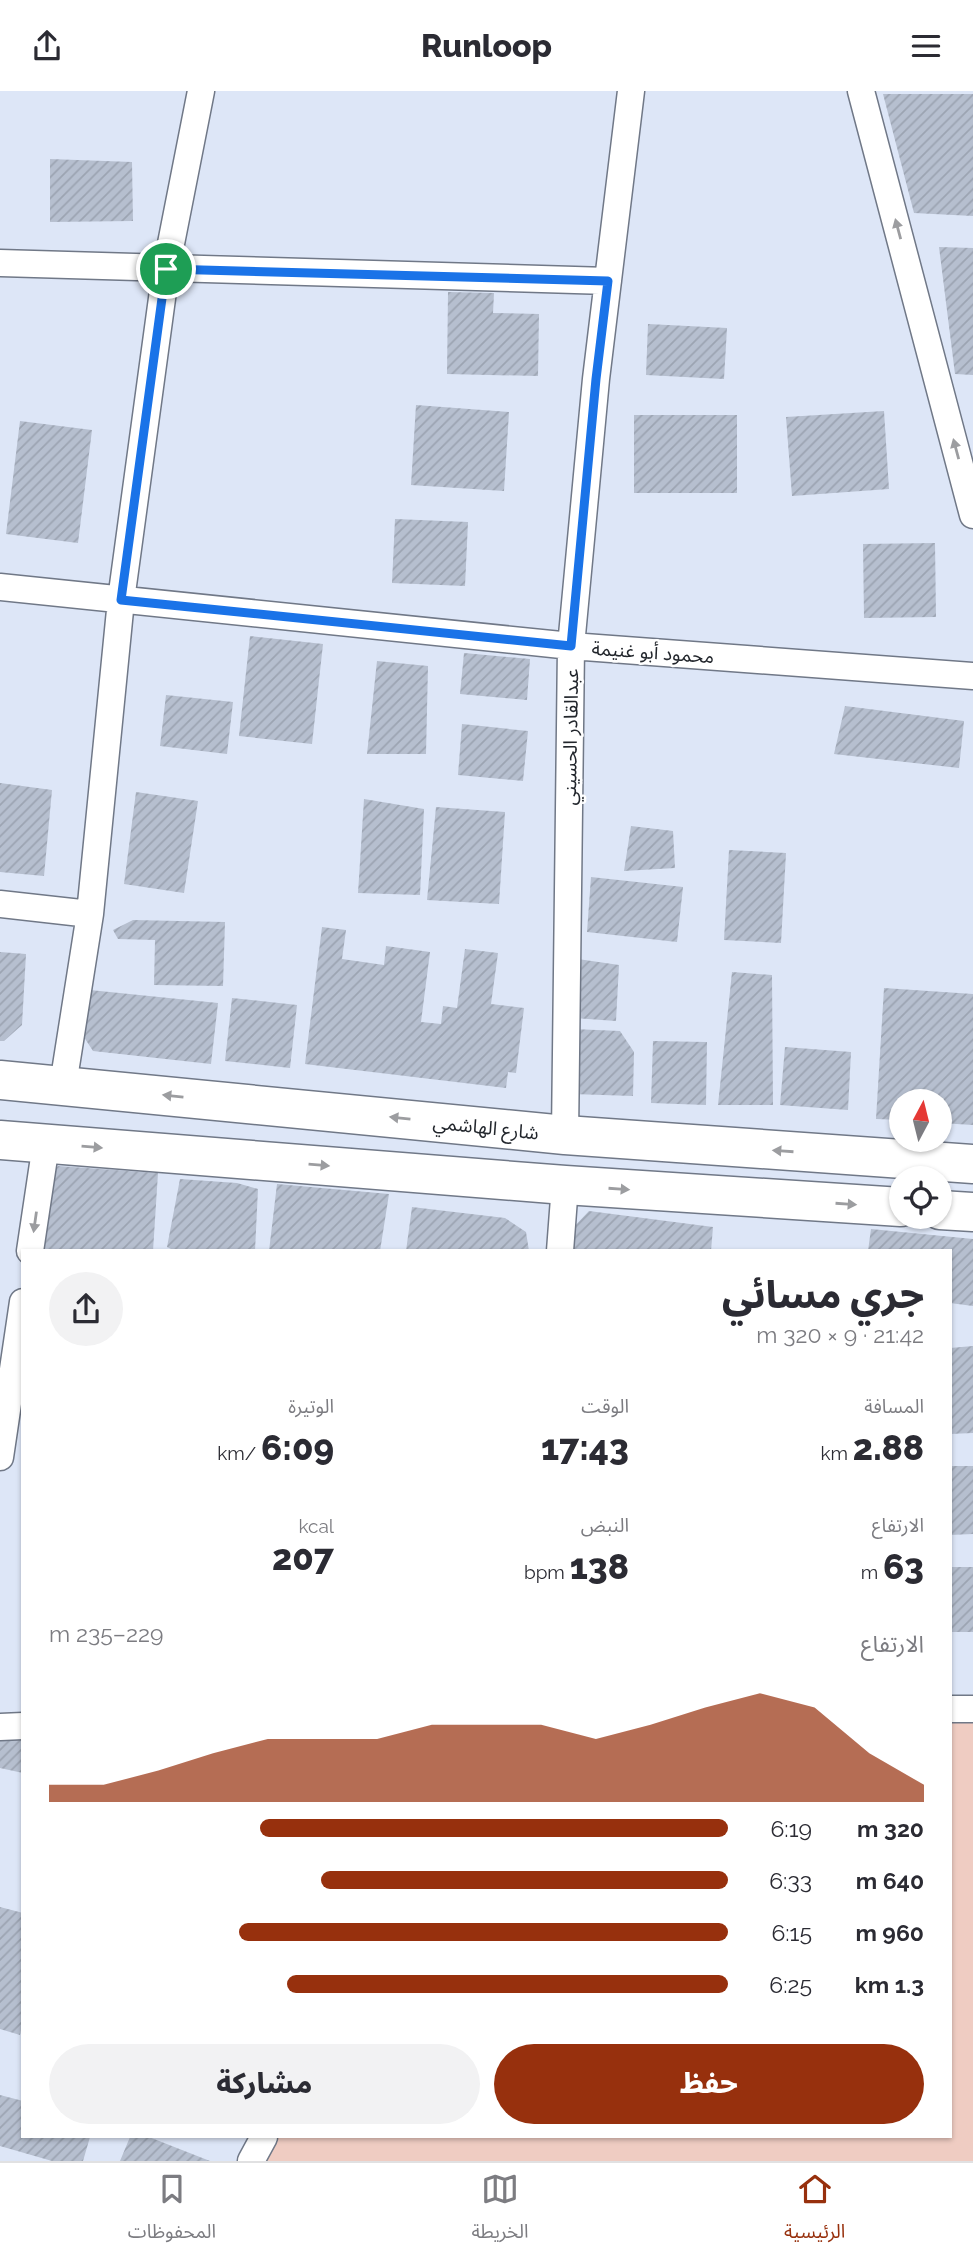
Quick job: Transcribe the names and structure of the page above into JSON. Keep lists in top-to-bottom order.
{
  "streets": {
    "main road": ["شارع الهاشمي"],
    "street": ["محمود أبو غنيمة", "عبدالقادر الحسيني"]
  },
  "crossings": [
    ["محمود أبو غنيمة", "عبدالقادر الحسيني"],
    ["عبدالقادر الحسيني", "شارع الهاشمي"]
  ],
  "north": "top",
  "page": {
    "header": "Runloop",
    "heading": ["جري مسائي", "21:42 · 9 × 320 m"],
    "stats": [
      ["المسافة", "2.88 km"],
      ["الوقت", "17:43"],
      ["الوتيرة", "6:09 /km"],
      ["الارتفاع", "63 m"],
      ["النبض", "138 bpm"],
      ["kcal", "207"]
    ],
    "chart": ["الارتفاع", "229–235 m"],
    "list": [
      {
        "name": "320 m",
        "note": "6:19"
      },
      {
        "name": "640 m",
        "note": "6:33"
      },
      {
        "name": "960 m",
        "note": "6:15"
      },
      {
        "name": "1.3 km",
        "note": "6:25"
      }
    ],
    "buttons": ["حفظ", "مشاركة"],
    "tabs": ["الرئيسية", "الخريطة", "المحفوظات"]
  }
}
